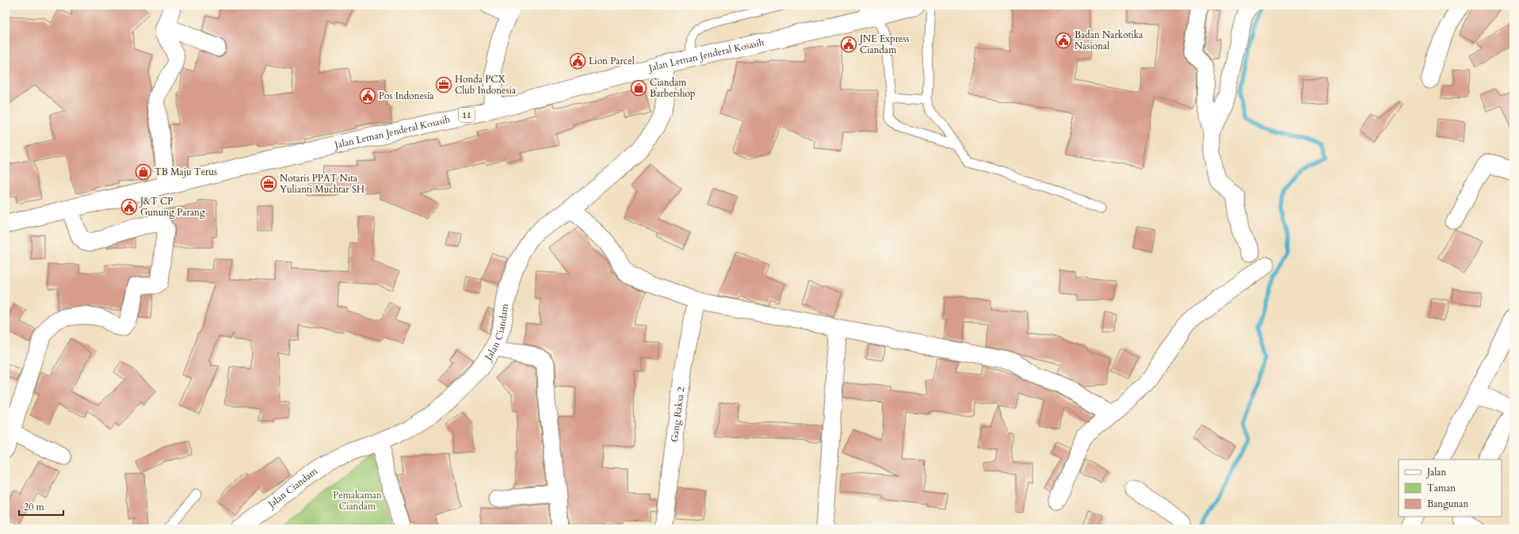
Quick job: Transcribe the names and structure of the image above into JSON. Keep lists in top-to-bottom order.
{
  "streets": {
    "main road": ["Jalan Letnan Jenderal Kosasih", "11", "Jalan Ciandam"],
    "street": ["Gang Raksa 2"]
  },
  "crossings": [
    ["Jalan Letnan Jenderal Kosasih", "Jalan Ciandam"]
  ],
  "parks": ["Pemakaman Ciandam"],
  "places": {
    "public building": [
      "Badan Narkotika Nasional",
      "JNE Express Ciandam",
      "Lion Parcel",
      "Pos Indonesia",
      "J&T CP Gunung Parang"
    ],
    "office": ["Honda PCX Club Indonesia", "Notaris PPAT Nita Yulianti Muchtar SH"],
    "shop": ["Ciandam Barbershop", "TB Maju Terus"]
  },
  "legend": ["Jalan", "Taman", "Bangunan"],
  "scale_bar": "20 m"
}
